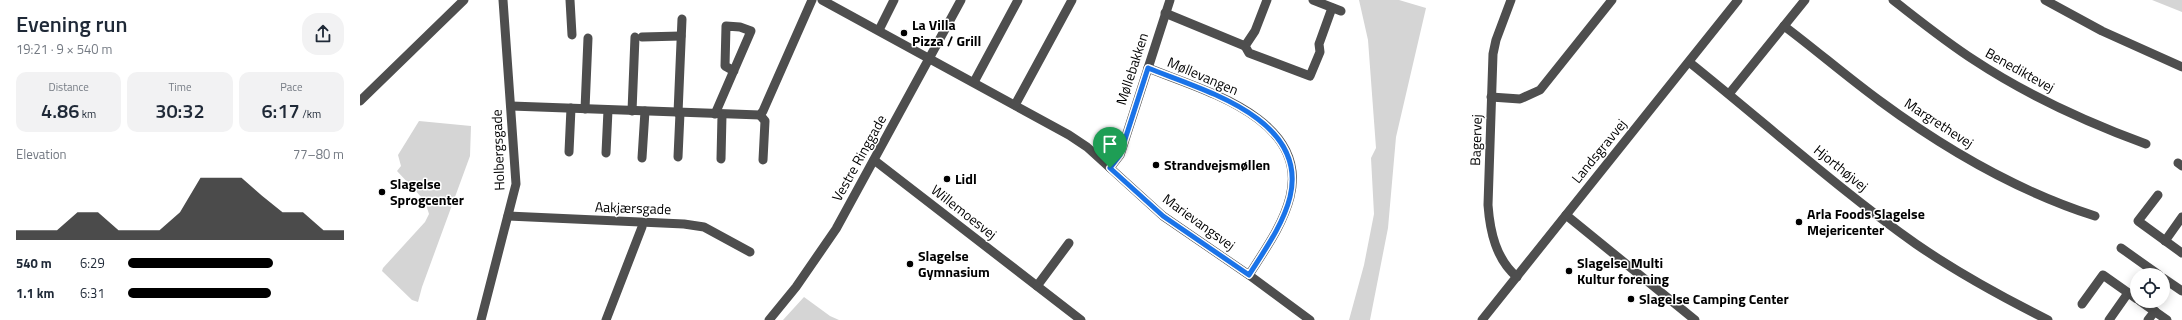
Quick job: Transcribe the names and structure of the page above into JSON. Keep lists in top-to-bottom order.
{
  "streets": {
    "street": [
      "Møllebakken",
      "Benediktevej",
      "Møllevangen",
      "Margrethevej",
      "Bagervej",
      "Holbergsgade",
      "Landsgravvej",
      "Vestre Ringgade",
      "Hjorthøjvej",
      "Aakjærsgade",
      "Willemoesvej",
      "Marievangsvej"
    ]
  },
  "crossings": [
    ["Møllebakken", "Møllevangen"],
    ["Møllebakken", "Marievangsvej"],
    ["Møllevangen", "Marievangsvej"],
    ["Bagervej", "Landsgravvej"],
    ["Holbergsgade", "Aakjærsgade"],
    ["Landsgravvej", "Hjorthøjvej"],
    ["Vestre Ringgade", "Willemoesvej"],
    ["Vestre Ringgade", "Marievangsvej"]
  ],
  "places": [
    "La Villa Pizza / Grill",
    "Strandvejsmøllen",
    "Lidl",
    "Slagelse Sprogcenter",
    "Arla Foods Slagelse Mejericenter",
    "Slagelse Gymnasium",
    "Slagelse Multi Kultur forening",
    "Slagelse Camping Center"
  ],
  "page": {
    "heading": ["Evening run", "19:21 · 9 × 540 m"],
    "stats": [
      ["Distance", "4.86 km"],
      ["Time", "30:32"],
      ["Pace", "6:17 /km"]
    ],
    "chart": ["Elevation", "77–80 m"],
    "list": [
      {
        "name": "540 m",
        "note": "6:29"
      },
      {
        "name": "1.1 km",
        "note": "6:31"
      }
    ]
  }
}
